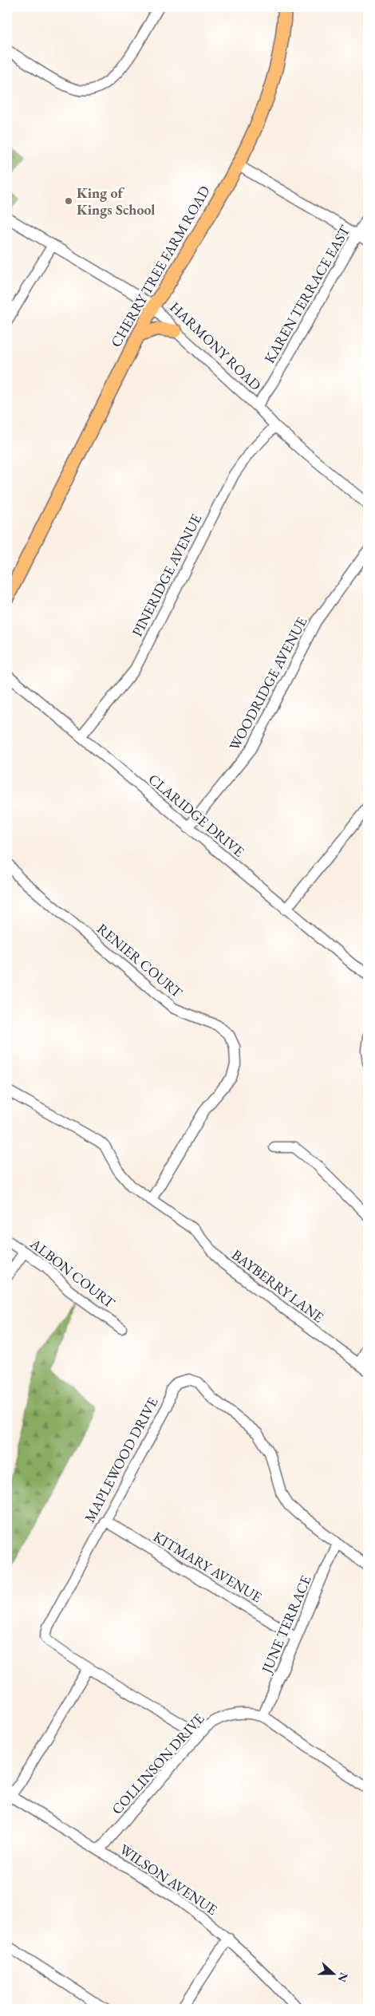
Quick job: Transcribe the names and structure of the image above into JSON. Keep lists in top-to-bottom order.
{
  "streets": {
    "main road": ["CHERRY TREE FARM ROAD"],
    "street": [
      "KAREN TERRACE EAST",
      "HARMONY ROAD",
      "PINERIDGE AVENUE",
      "WOODRIDGE AVENUE",
      "CLARIDGE DRIVE",
      "RENIER COURT",
      "ALBON COURT",
      "BAYBERRY LANE",
      "MAPLEWOOD DRIVE",
      "KITMARY AVENUE",
      "JUNE TERRACE",
      "COLLINSON DRIVE",
      "WILSON AVENUE"
    ]
  },
  "crossings": [
    ["CHERRY TREE FARM ROAD", "HARMONY ROAD"],
    ["KAREN TERRACE EAST", "HARMONY ROAD"],
    ["HARMONY ROAD", "PINERIDGE AVENUE"],
    ["PINERIDGE AVENUE", "CLARIDGE DRIVE"],
    ["WOODRIDGE AVENUE", "CLARIDGE DRIVE"],
    ["RENIER COURT", "BAYBERRY LANE"],
    ["MAPLEWOOD DRIVE", "KITMARY AVENUE"],
    ["MAPLEWOOD DRIVE", "JUNE TERRACE"],
    ["MAPLEWOOD DRIVE", "COLLINSON DRIVE"],
    ["KITMARY AVENUE", "JUNE TERRACE"],
    ["JUNE TERRACE", "COLLINSON DRIVE"],
    ["COLLINSON DRIVE", "WILSON AVENUE"]
  ],
  "places": ["King of Kings School"],
  "north": "right"
}
